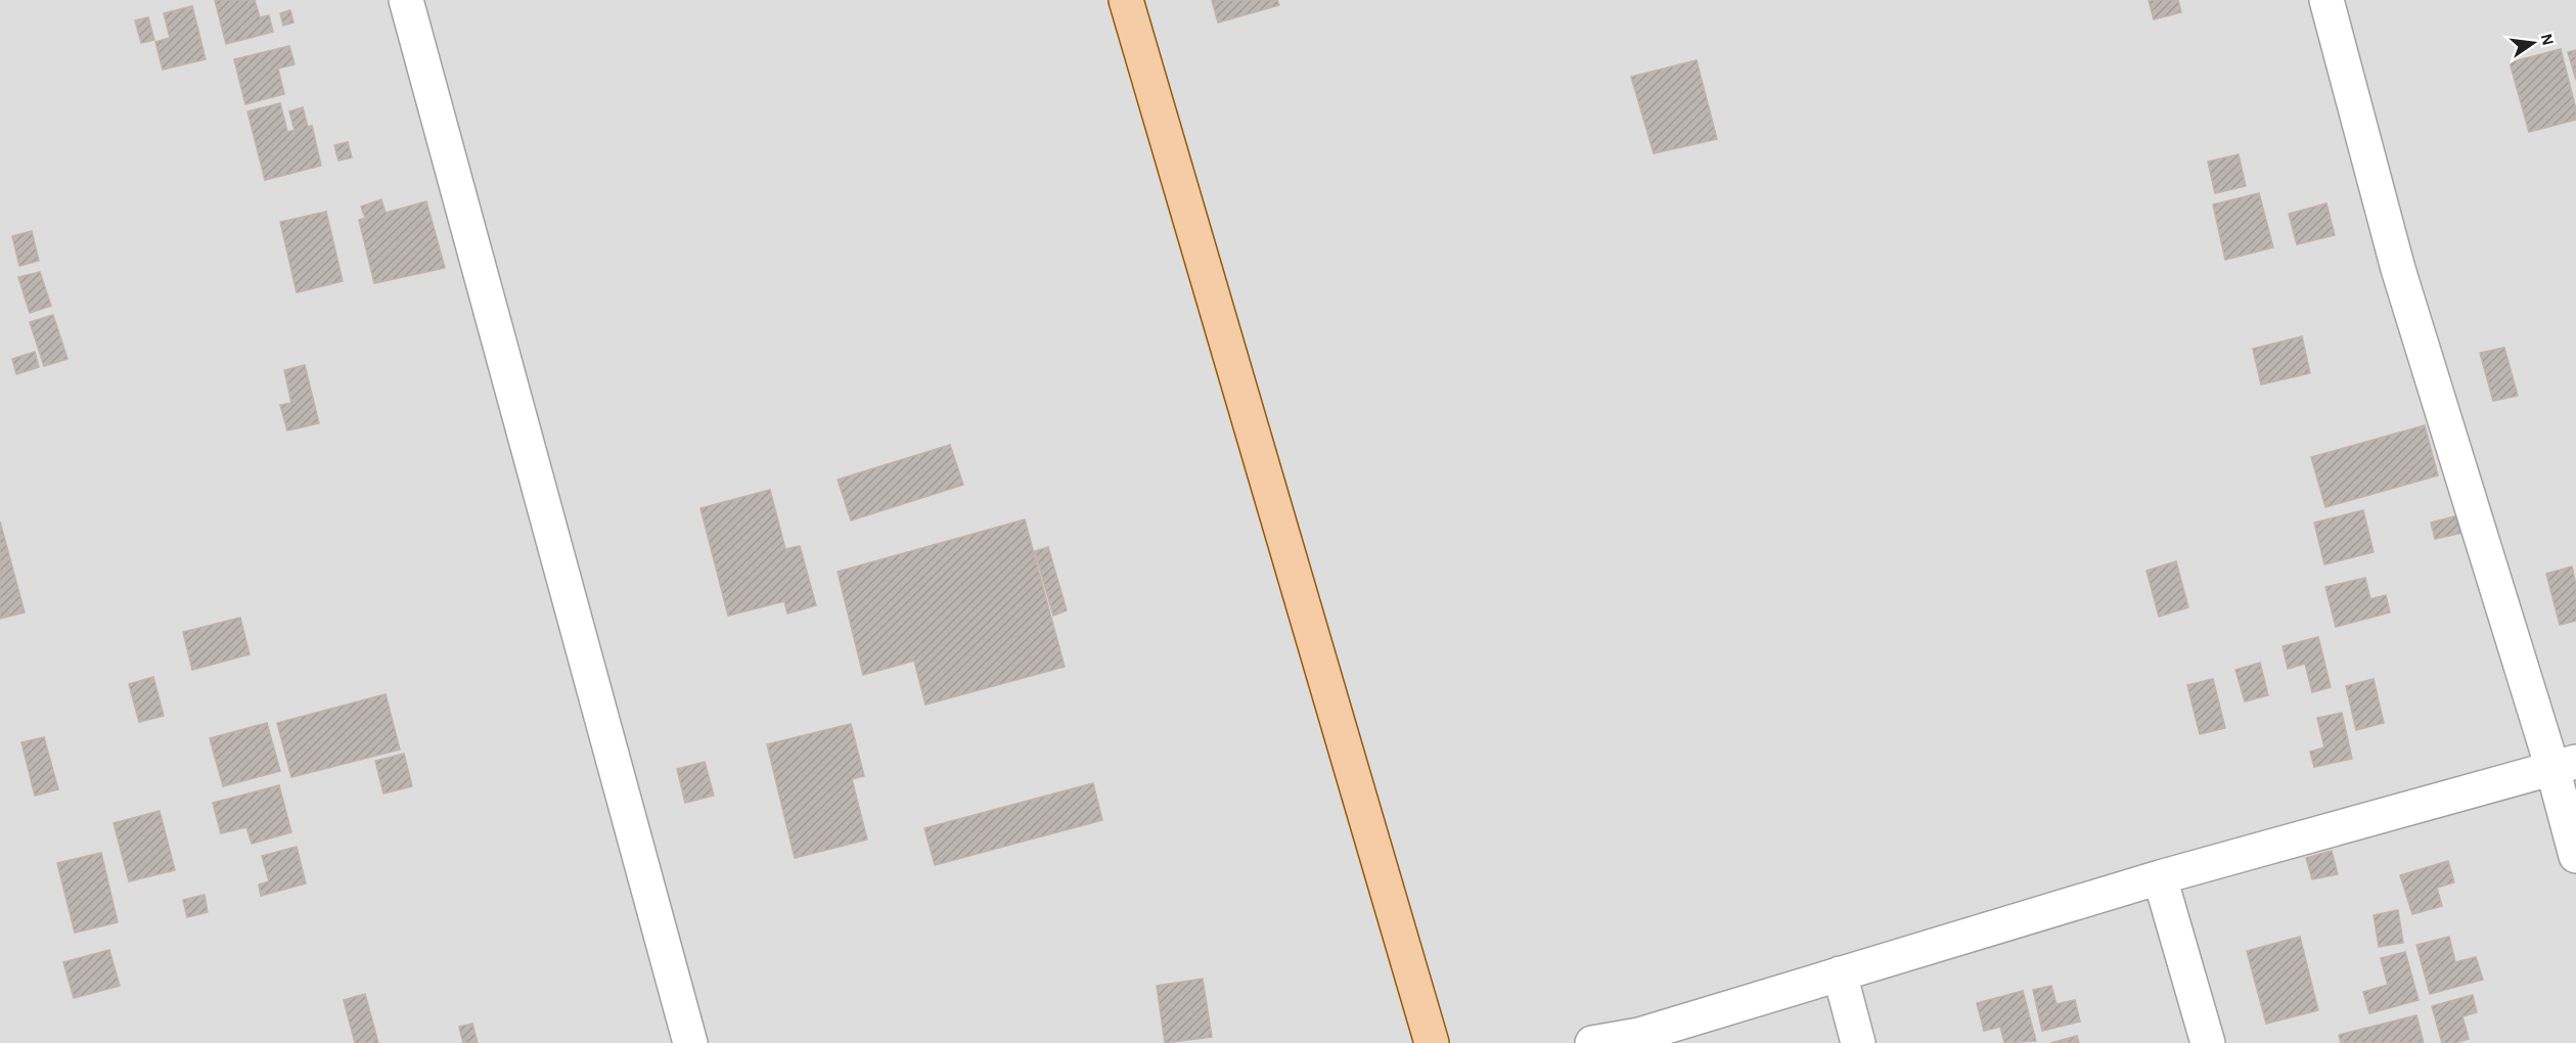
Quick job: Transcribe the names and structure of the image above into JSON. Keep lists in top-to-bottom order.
{
  "north": "right"
}
